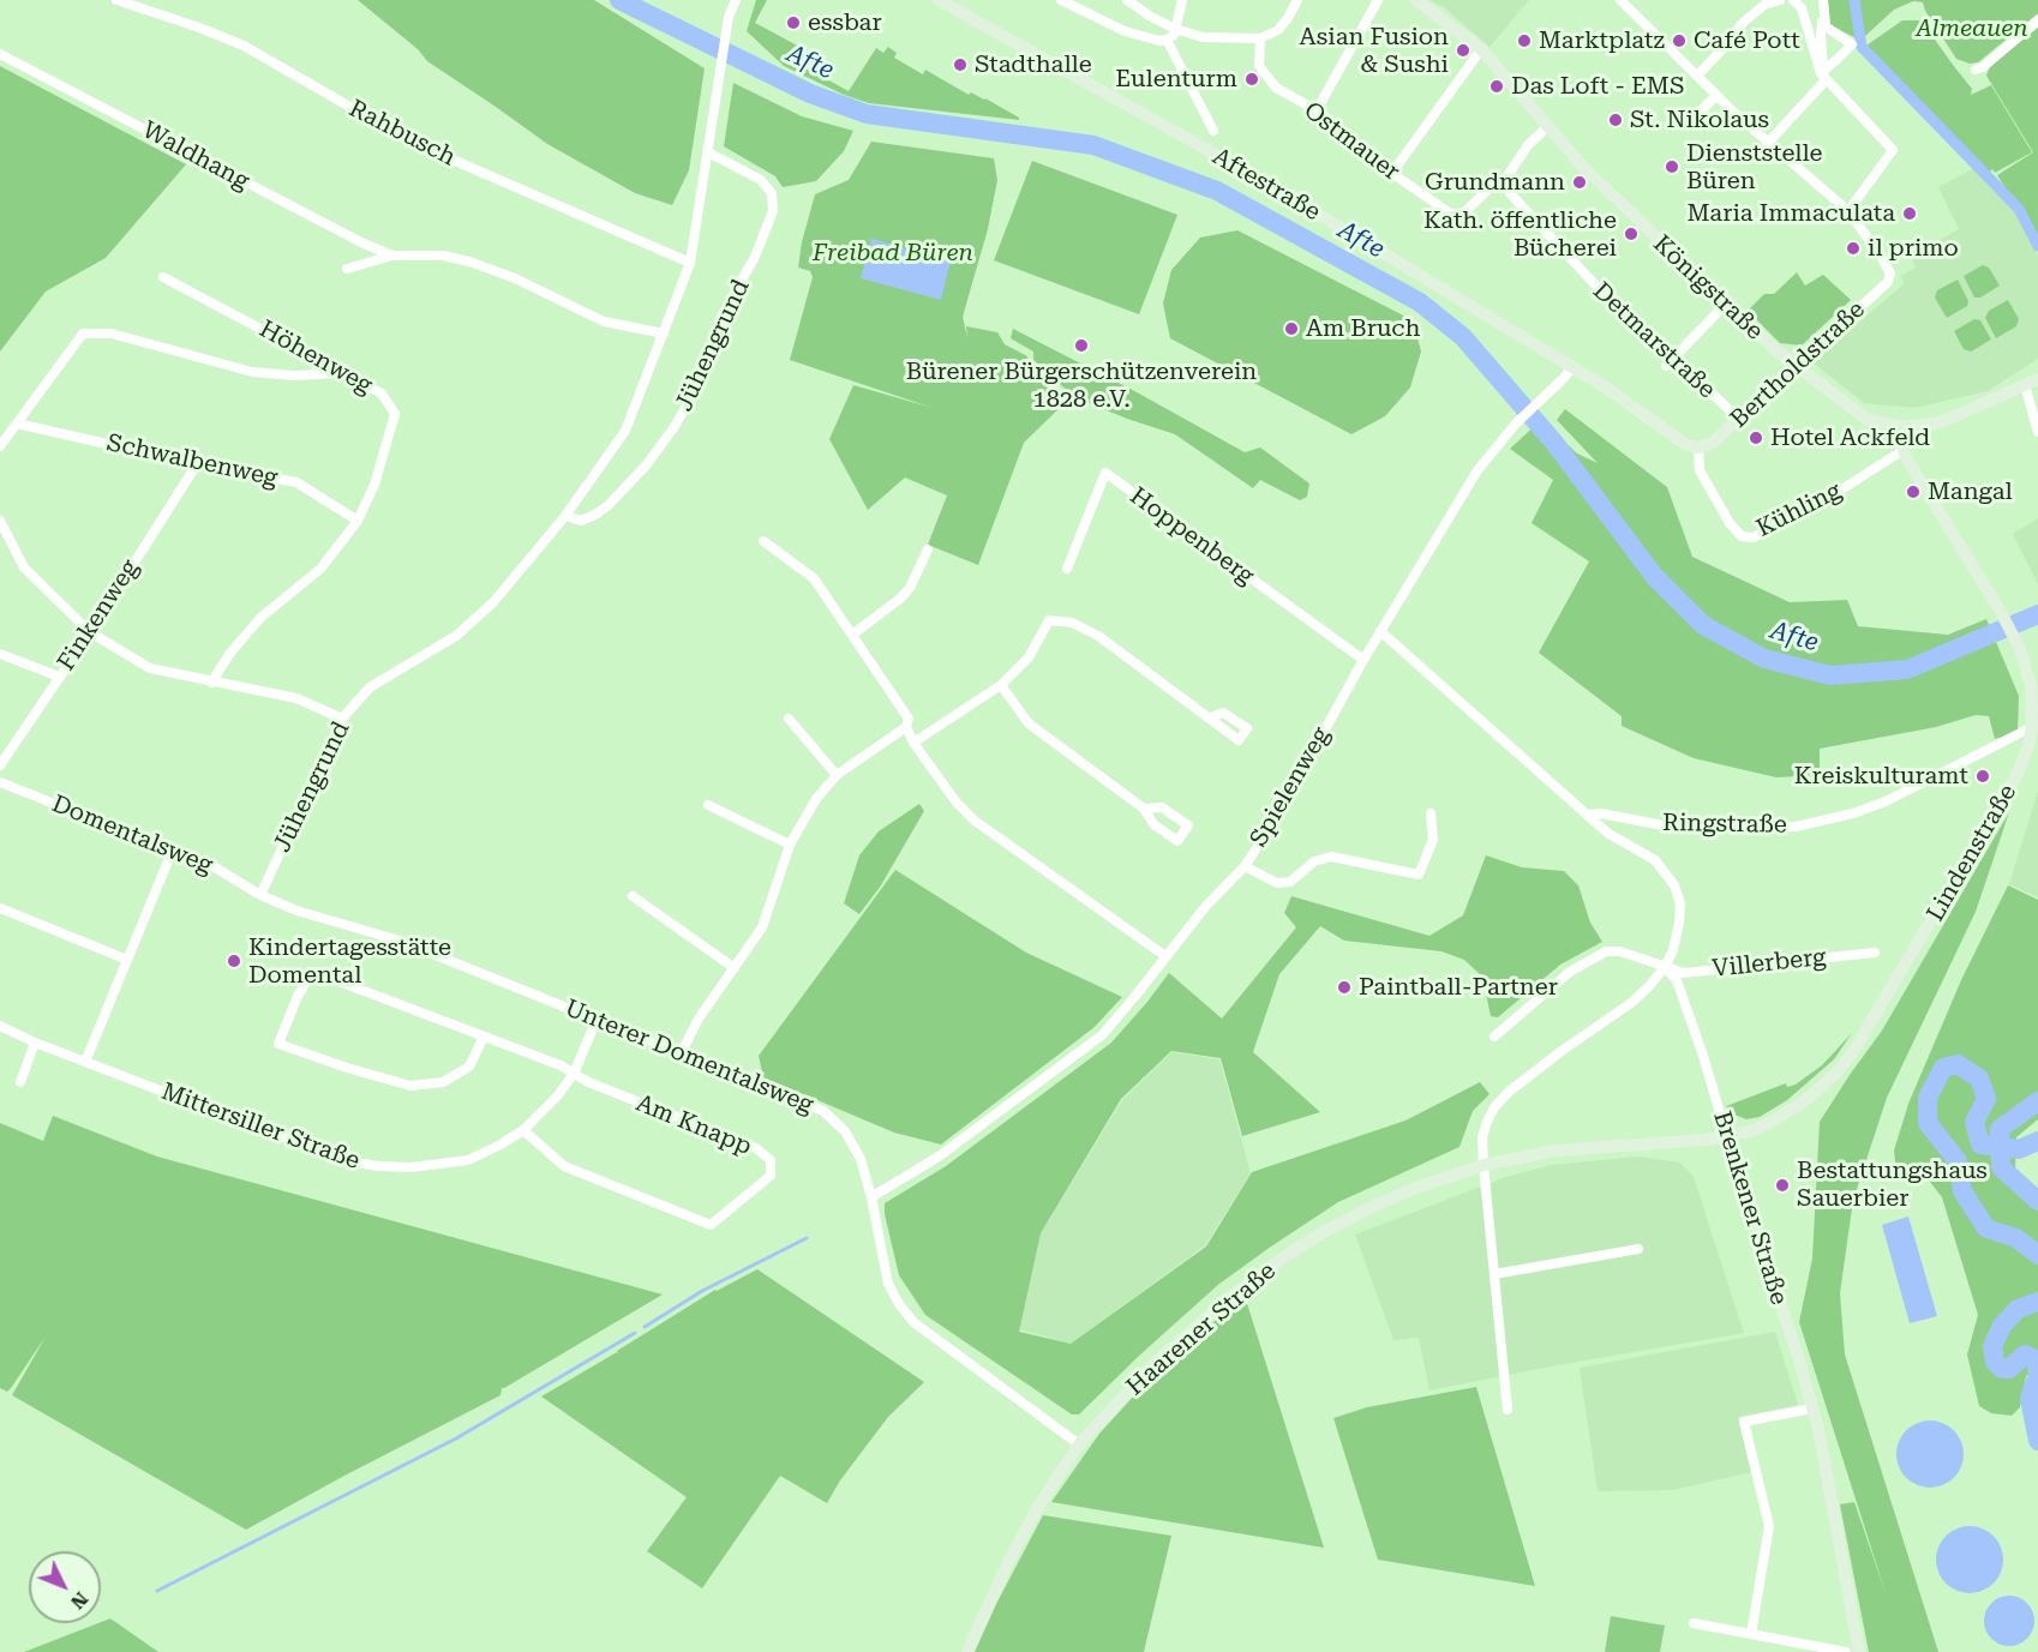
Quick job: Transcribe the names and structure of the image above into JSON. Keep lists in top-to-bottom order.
{
  "streets": {
    "main road": [
      "Aftestraße",
      "Königstraße",
      "Bertholdstraße",
      "Lindenstraße",
      "Brenkener Straße",
      "Haarener Straße"
    ],
    "street": [
      "Rahbusch",
      "Ostmauer",
      "Waldhang",
      "Detmarstraße",
      "Jühengrund",
      "Höhenweg",
      "Schwalbenweg",
      "Kühling",
      "Hoppenberg",
      "Finkenweg",
      "Spielenweg",
      "Ringstraße",
      "Domentalsweg",
      "Villerberg",
      "Unterer Domentalsweg",
      "Am Knapp",
      "Mittersiller Straße"
    ]
  },
  "crossings": [
    ["Rahbusch", "Jühengrund"],
    ["Ostmauer", "Detmarstraße"],
    ["Waldhang", "Jühengrund"],
    ["Aftestraße", "Bertholdstraße"],
    ["Aftestraße", "Kühling"],
    ["Aftestraße", "Spielenweg"],
    ["Königstraße", "Bertholdstraße"],
    ["Königstraße", "Lindenstraße"],
    ["Detmarstraße", "Bertholdstraße"],
    ["Jühengrund", "Domentalsweg"],
    ["Jühengrund", "Unterer Domentalsweg"],
    ["Höhenweg", "Schwalbenweg"],
    ["Bertholdstraße", "Kühling"],
    ["Schwalbenweg", "Finkenweg"],
    ["Kühling", "Lindenstraße"],
    ["Hoppenberg", "Spielenweg"],
    ["Spielenweg", "Unterer Domentalsweg"],
    ["Ringstraße", "Lindenstraße"],
    ["Domentalsweg", "Unterer Domentalsweg"],
    ["Lindenstraße", "Brenkener Straße"],
    ["Lindenstraße", "Haarener Straße"],
    ["Villerberg", "Brenkener Straße"],
    ["Unterer Domentalsweg", "Mittersiller Straße"],
    ["Unterer Domentalsweg", "Haarener Straße"],
    ["Am Knapp", "Mittersiller Straße"],
    ["Brenkener Straße", "Haarener Straße"]
  ],
  "water": ["Afte"],
  "parks": ["Almeauen", "Freibad Büren"],
  "places": [
    "essbar",
    "Marktplatz",
    "Café Pott",
    "Asian Fusion & Sushi",
    "Stadthalle",
    "Eulenturm",
    "Das Loft - EMS",
    "St. Nikolaus",
    "Dienststelle Büren",
    "Grundmann",
    "Maria Immaculata",
    "Kath. öffentliche Bücherei",
    "il primo",
    "Am Bruch",
    "Bürener Bürgerschützenverein 1828 e.V.",
    "Hotel Ackfeld",
    "Mangal",
    "Kreiskulturamt",
    "Kindertagesstätte Domental",
    "Paintball-Partner",
    "Bestattungshaus Sauerbier"
  ],
  "north": "bottom right"
}
